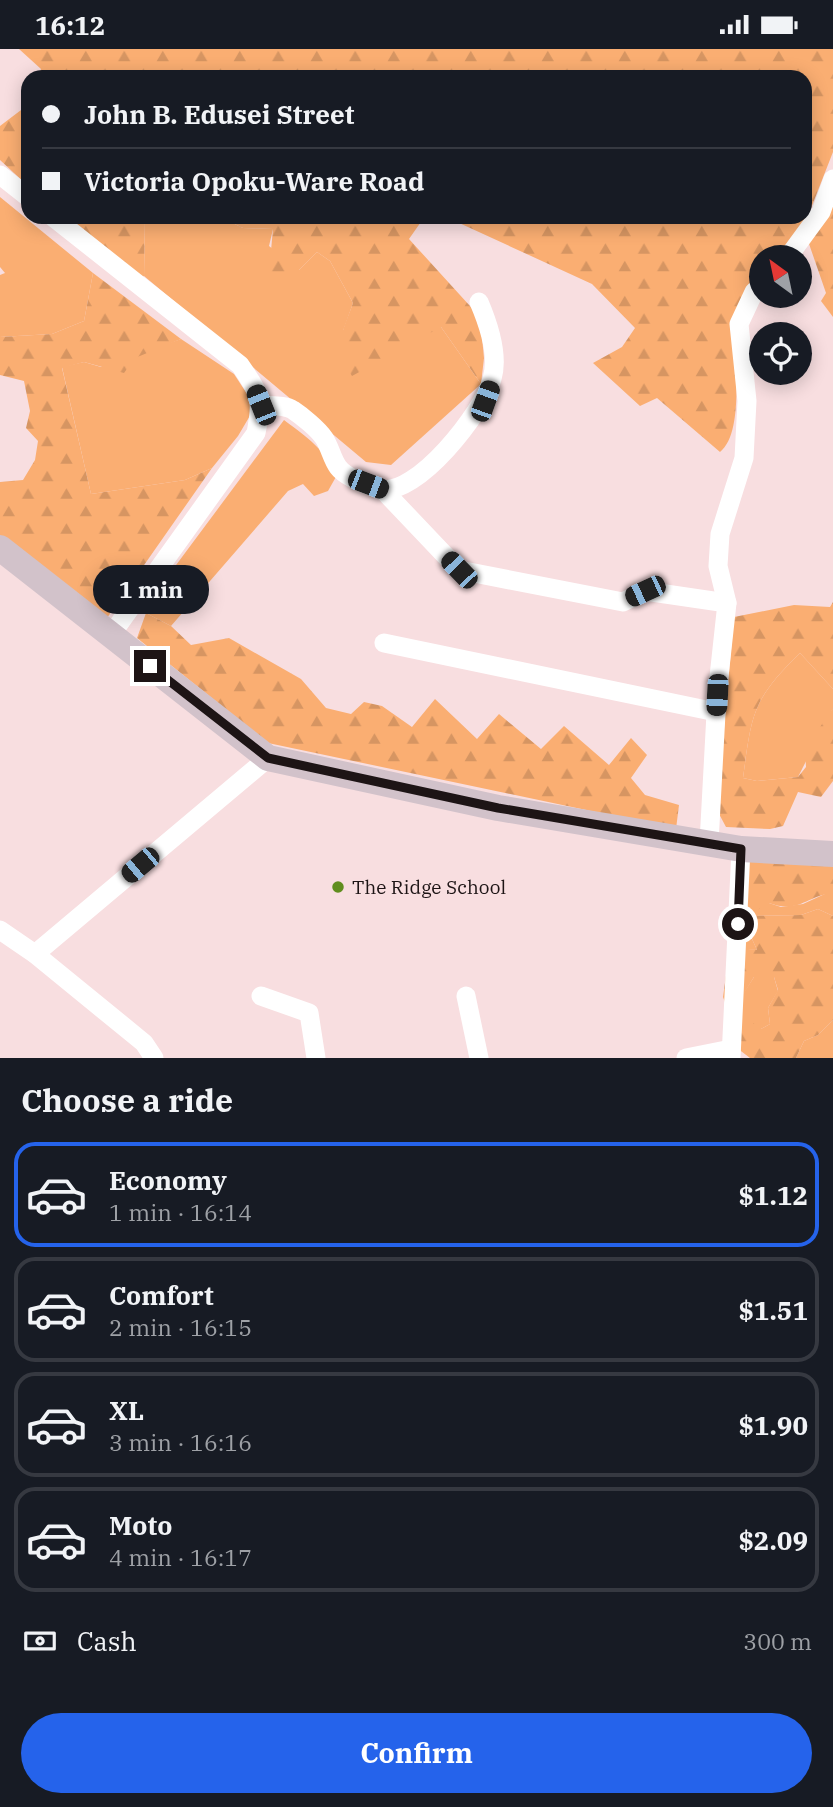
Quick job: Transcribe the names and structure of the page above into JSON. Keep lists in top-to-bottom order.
{
  "places": ["The Ridge School"],
  "north": "top left",
  "page": {
    "status": "16:12",
    "banner": ["John B. Edusei Street", "Victoria Opoku-Ware Road"],
    "bubble": "1 min",
    "heading": "Choose a ride",
    "list": [
      {
        "name": "Economy",
        "note": "1 min · 16:14",
        "value": "$1.12"
      },
      {
        "name": "Comfort",
        "note": "2 min · 16:15",
        "value": "$1.51"
      },
      {
        "name": "XL",
        "note": "3 min · 16:16",
        "value": "$1.90"
      },
      {
        "name": "Moto",
        "note": "4 min · 16:17",
        "value": "$2.09"
      }
    ],
    "pay": ["Cash", "300 m"],
    "buttons": "Confirm"
  }
}
